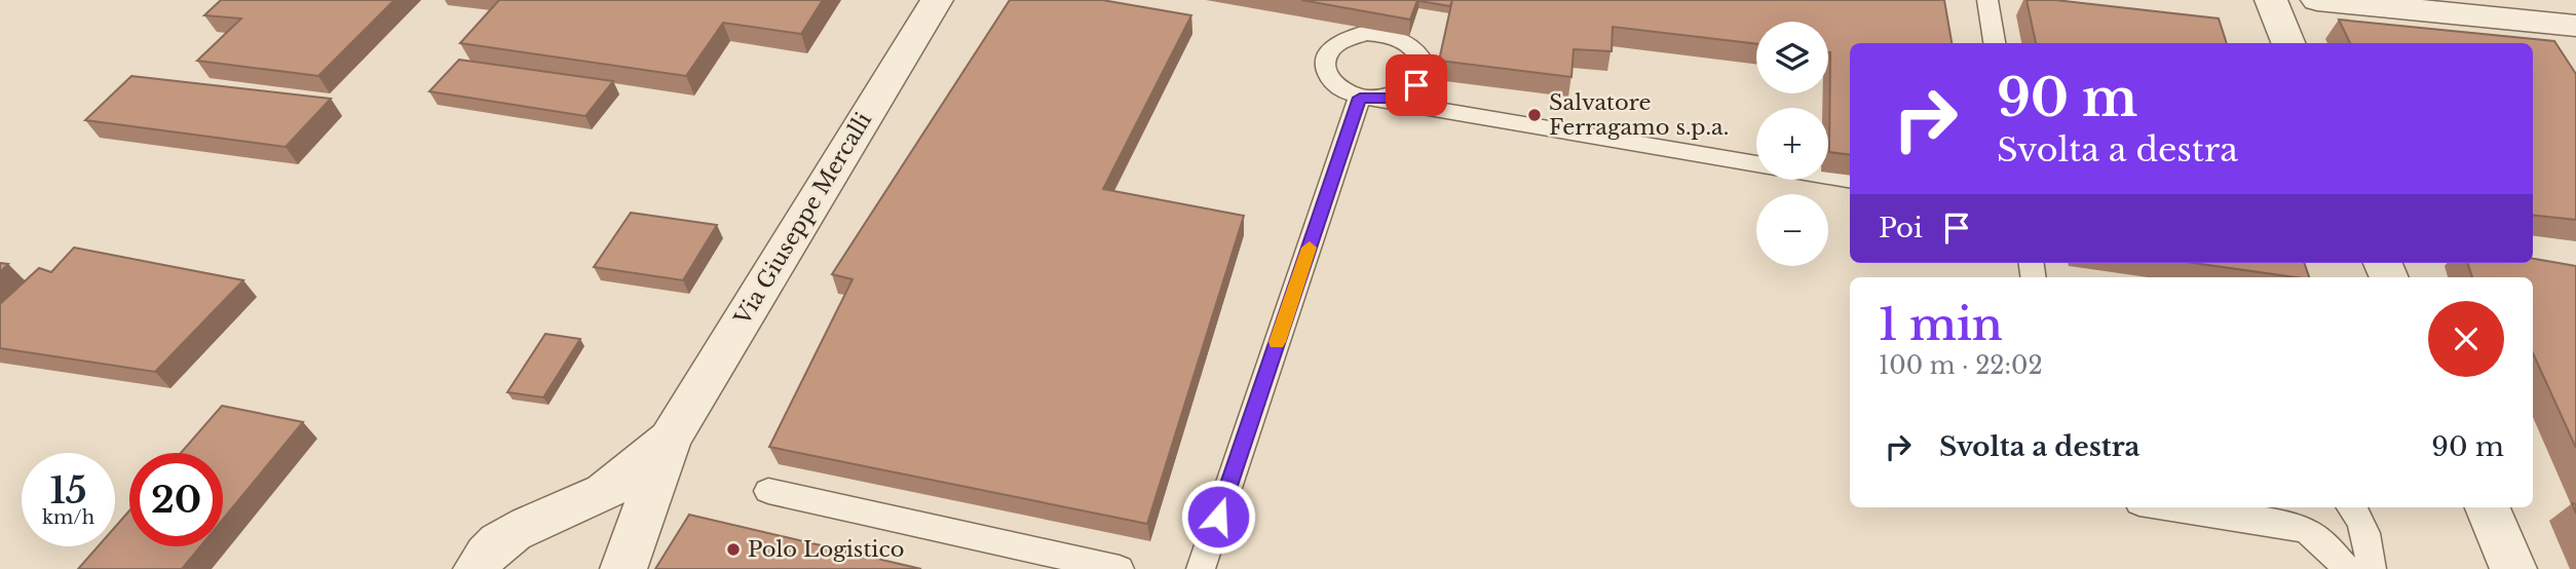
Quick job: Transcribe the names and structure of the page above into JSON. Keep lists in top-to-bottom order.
{
  "streets": {
    "street": ["Via Giuseppe Mercalli"]
  },
  "places": ["Salvatore Ferragamo s.p.a.", "Polo Logistico"],
  "page": {
    "map_buttons": ["+", "−"],
    "turn": ["90 m", "Svolta a destra"],
    "then": "Poi",
    "heading": ["1 min", "100 m · 22:02"],
    "list": [
      {
        "name": "Svolta a destra",
        "value": "90 m"
      }
    ],
    "speed": "15 km/h",
    "limit": "20"
  }
}
